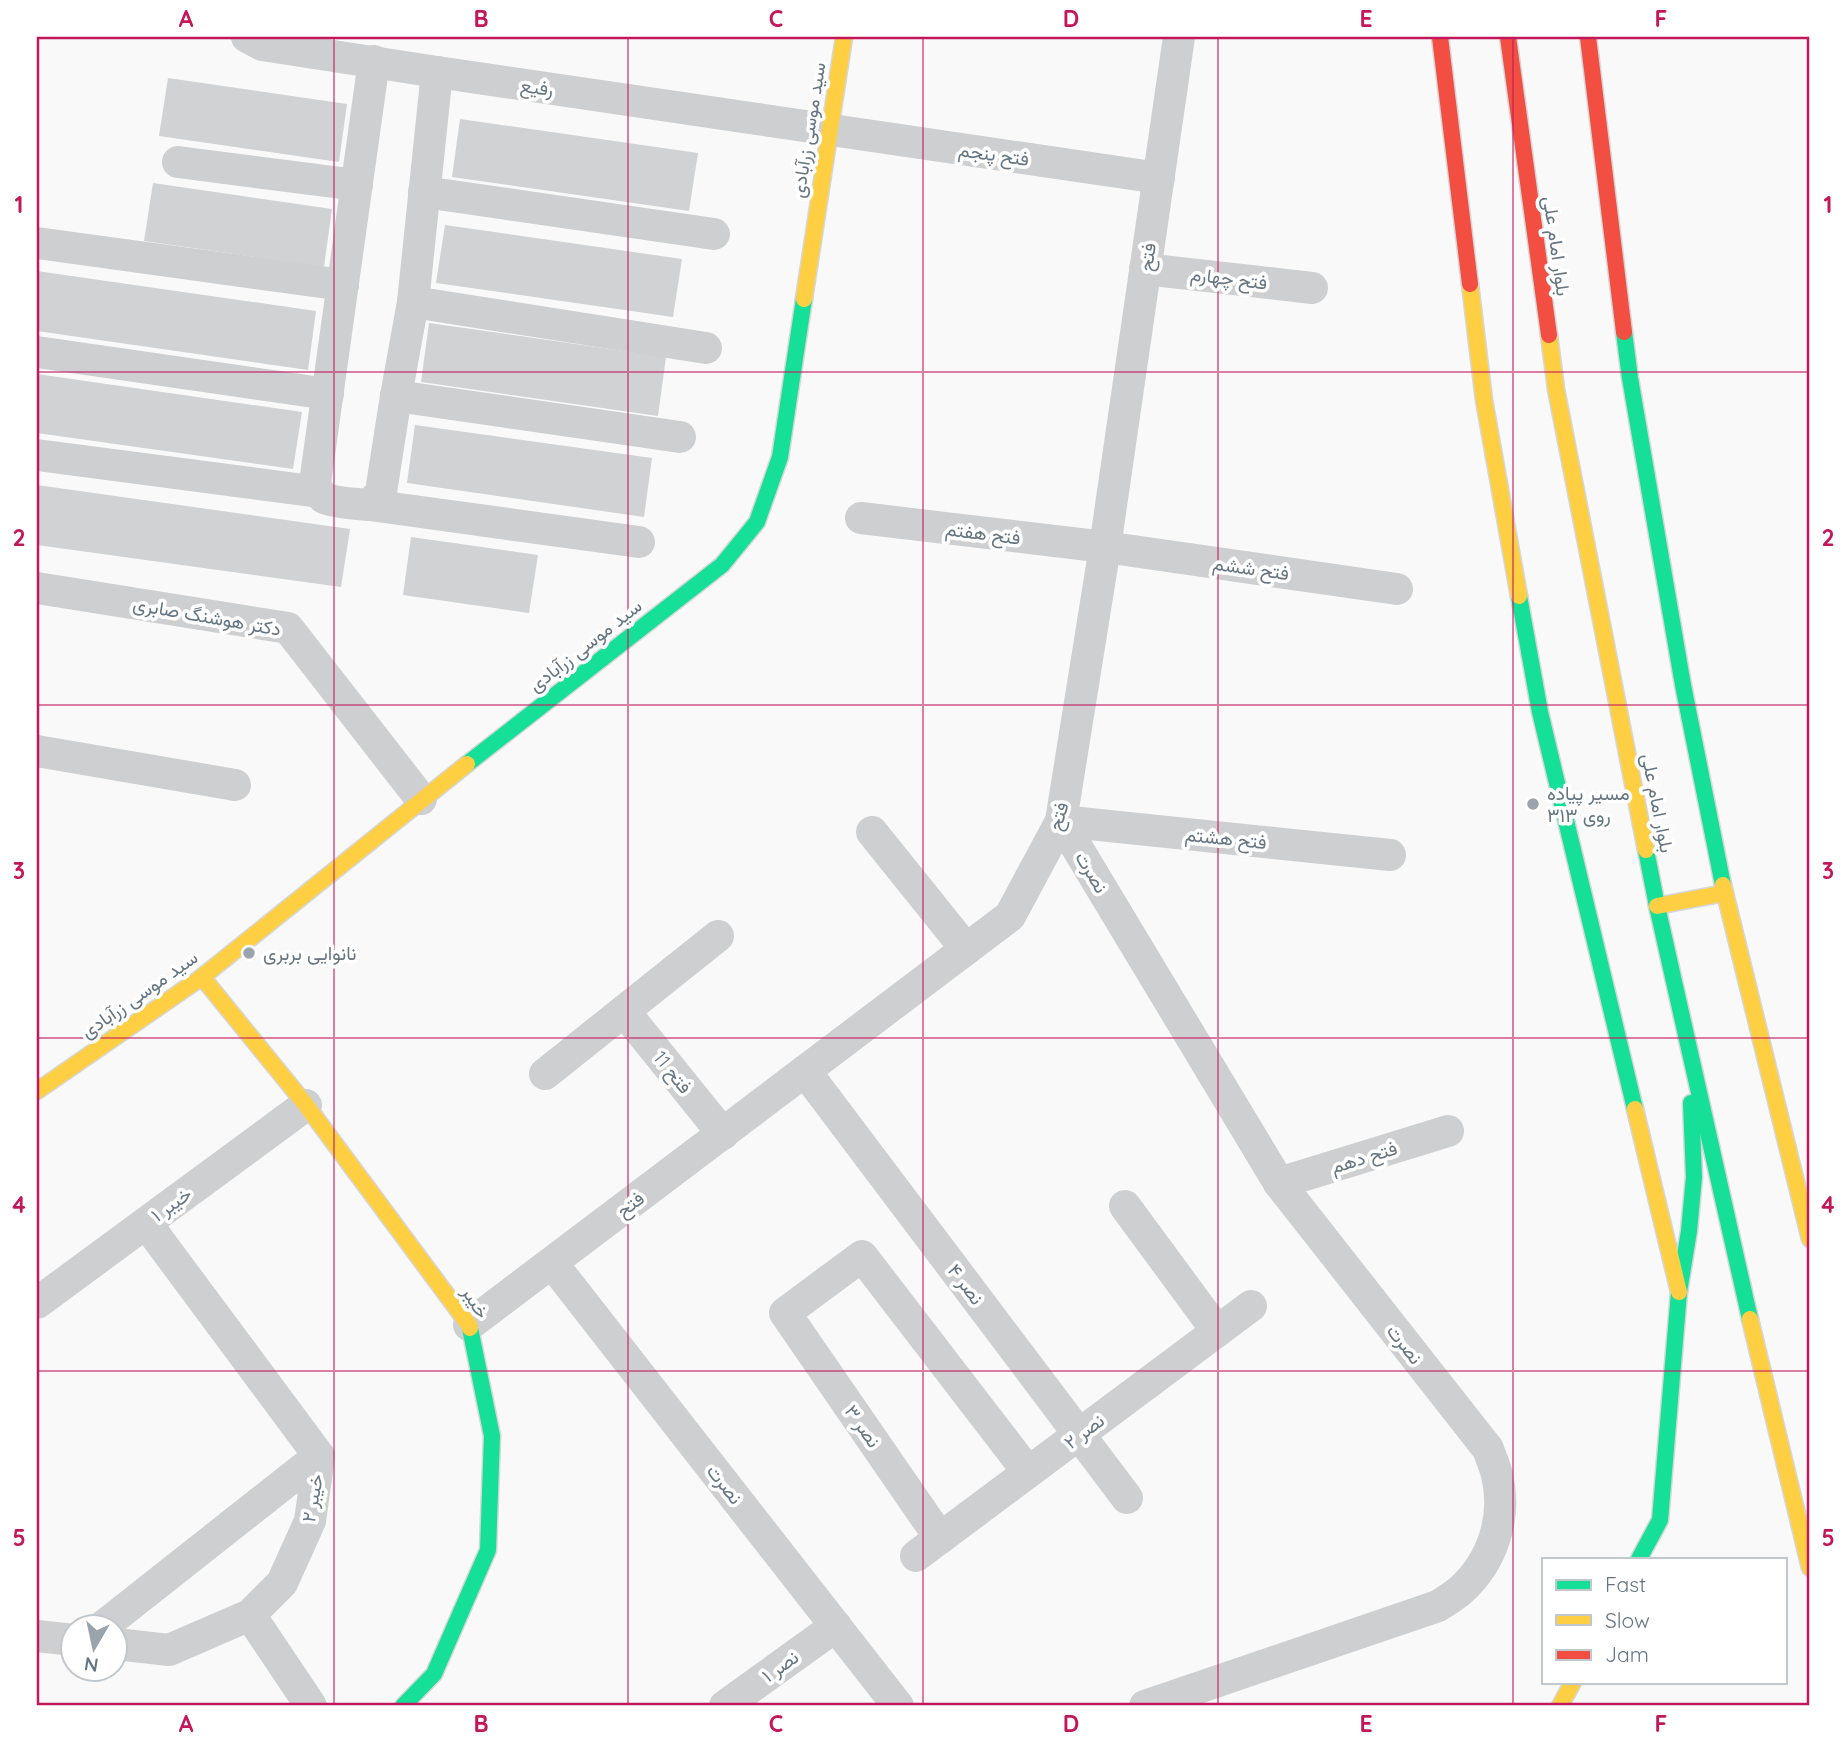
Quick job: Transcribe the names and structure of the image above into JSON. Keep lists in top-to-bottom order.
{
  "streets": {
    "main road": ["سید موسی زرآبادی", "بلوار امام علی", "خیبر"],
    "street": [
      "رفیع",
      "فتح پنجم",
      "فتح",
      "فتح چهارم",
      "فتح هفتم",
      "فتح ششم",
      "دکتر هوشنگ صابری",
      "فتح هشتم",
      "نصرت",
      "فتح 11",
      "فتح دهم",
      "خیبر ۱",
      "نصر ۴",
      "نصر ۳",
      "نصر ۲",
      "خیبر ۲",
      "۱ نصر"
    ]
  },
  "crossings": [
    ["رفیع", "سید موسی زرآبادی"],
    ["رفیع", "فتح پنجم"],
    ["سید موسی زرآبادی", "فتح پنجم"],
    ["سید موسی زرآبادی", "دکتر هوشنگ صابری"],
    ["سید موسی زرآبادی", "خیبر"],
    ["فتح پنجم", "فتح"],
    ["فتح", "فتح چهارم"],
    ["فتح", "فتح هفتم"],
    ["فتح", "فتح ششم"],
    ["فتح", "فتح هشتم"],
    ["فتح", "نصرت"],
    ["فتح", "فتح 11"],
    ["فتح", "نصر ۴"],
    ["فتح", "خیبر"],
    ["فتح هفتم", "فتح ششم"],
    ["فتح هشتم", "نصرت"],
    ["نصرت", "فتح دهم"],
    ["نصرت", "۱ نصر"],
    ["خیبر ۱", "خیبر"],
    ["نصر ۴", "نصر ۲"],
    ["نصر ۳", "نصر ۲"]
  ],
  "places": ["مسیر پیاده روی ۳۱۳", "نانوایی بربری"],
  "legend": ["Fast", "Slow", "Jam"],
  "north": "bottom",
  "grid": {
    "columns": [
      "A",
      "B",
      "C",
      "D",
      "E",
      "F"
    ],
    "rows": [
      "1",
      "2",
      "3",
      "4",
      "5"
    ]
  }
}
